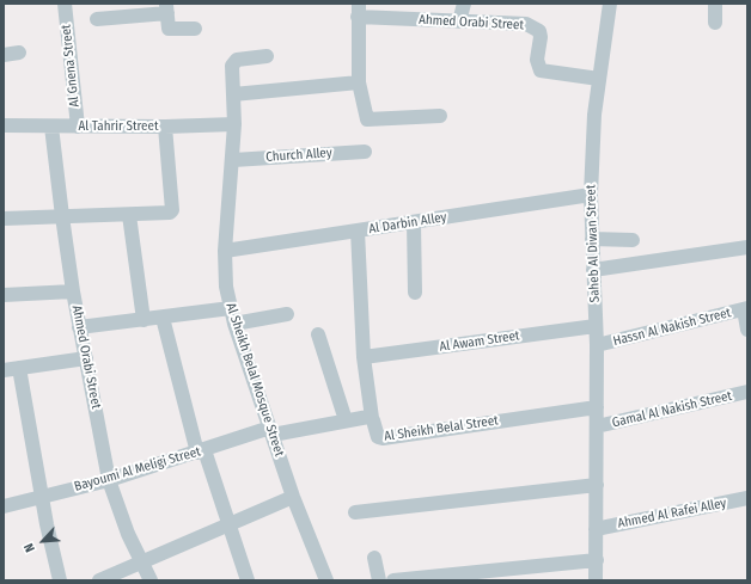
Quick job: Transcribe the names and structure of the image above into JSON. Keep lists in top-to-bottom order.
{
  "streets": {
    "street": [
      "Ahmed Orabi Street",
      "Al Gnena Street",
      "Al Tahrir Street",
      "Church Alley",
      "Al Darbin Alley",
      "Saheb Al Diwan Street",
      "Hassn Al Nakish Street",
      "Al Awam Street",
      "Al Sheikh Belal Mosque Street",
      "Gamal Al Nakish Street",
      "Al Sheikh Belal Street",
      "Bayoumi Al Meligi Street",
      "Ahmed Al Rafei Alley"
    ]
  },
  "crossings": [
    ["Ahmed Orabi Street", "Al Tahrir Street"],
    ["Ahmed Orabi Street", "Saheb Al Diwan Street"],
    ["Ahmed Orabi Street", "Bayoumi Al Meligi Street"],
    ["Al Gnena Street", "Al Tahrir Street"],
    ["Al Tahrir Street", "Al Sheikh Belal Mosque Street"],
    ["Church Alley", "Al Sheikh Belal Mosque Street"],
    ["Al Darbin Alley", "Saheb Al Diwan Street"],
    ["Al Darbin Alley", "Al Sheikh Belal Mosque Street"],
    ["Saheb Al Diwan Street", "Hassn Al Nakish Street"],
    ["Saheb Al Diwan Street", "Al Awam Street"],
    ["Saheb Al Diwan Street", "Gamal Al Nakish Street"],
    ["Saheb Al Diwan Street", "Al Sheikh Belal Street"],
    ["Saheb Al Diwan Street", "Ahmed Al Rafei Alley"],
    ["Al Sheikh Belal Mosque Street", "Al Sheikh Belal Street"],
    ["Al Sheikh Belal Mosque Street", "Bayoumi Al Meligi Street"],
    ["Al Sheikh Belal Street", "Bayoumi Al Meligi Street"]
  ],
  "north": "bottom left"
}
